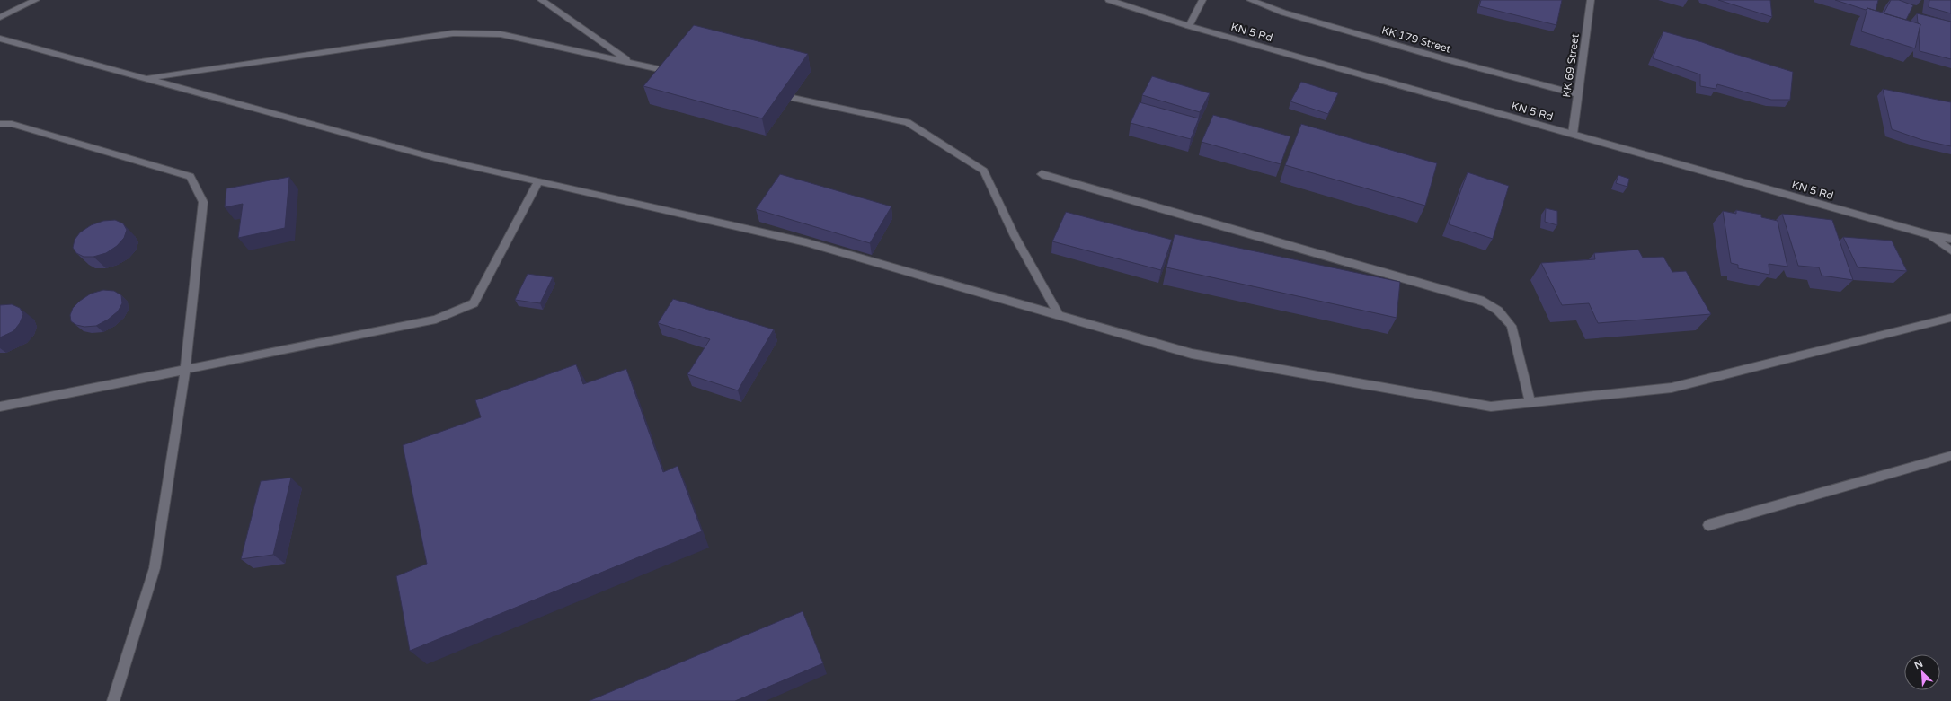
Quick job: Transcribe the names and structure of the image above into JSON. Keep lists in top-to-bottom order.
{
  "streets": {
    "main road": ["KN 5 Rd", "KK 179 Street", "KK 69 Street"]
  },
  "crossings": [
    ["KN 5 Rd", "KK 69 Street"],
    ["KK 179 Street", "KK 69 Street"]
  ],
  "north": "top left"
}
